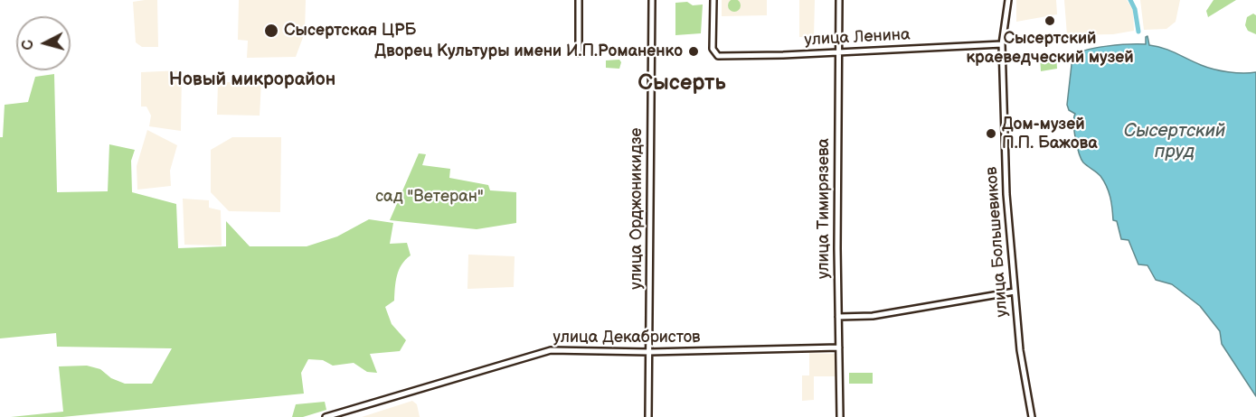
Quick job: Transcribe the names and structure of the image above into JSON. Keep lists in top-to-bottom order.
{
  "streets": {
    "street": [
      "улица Ленина",
      "улица Орджоникидзе",
      "улица Тимирязева",
      "улица Большевиков",
      "улица Декабристов"
    ]
  },
  "crossings": [
    ["улица Ленина", "улица Тимирязева"],
    ["улица Ленина", "улица Большевиков"],
    ["улица Орджоникидзе", "улица Декабристов"],
    ["улица Тимирязева", "улица Декабристов"]
  ],
  "districts": ["Новый микрорайон", "Сысерть"],
  "water": ["Сысертский пруд"],
  "parks": ["сад \"Ветеран\""],
  "places": [
    "Сысертский краеведческий музей",
    "Сысертская ЦРБ",
    "Дворец Культуры имени И.П.Романенко",
    "Дом-музей П.П. Бажова"
  ],
  "north": "left"
}
